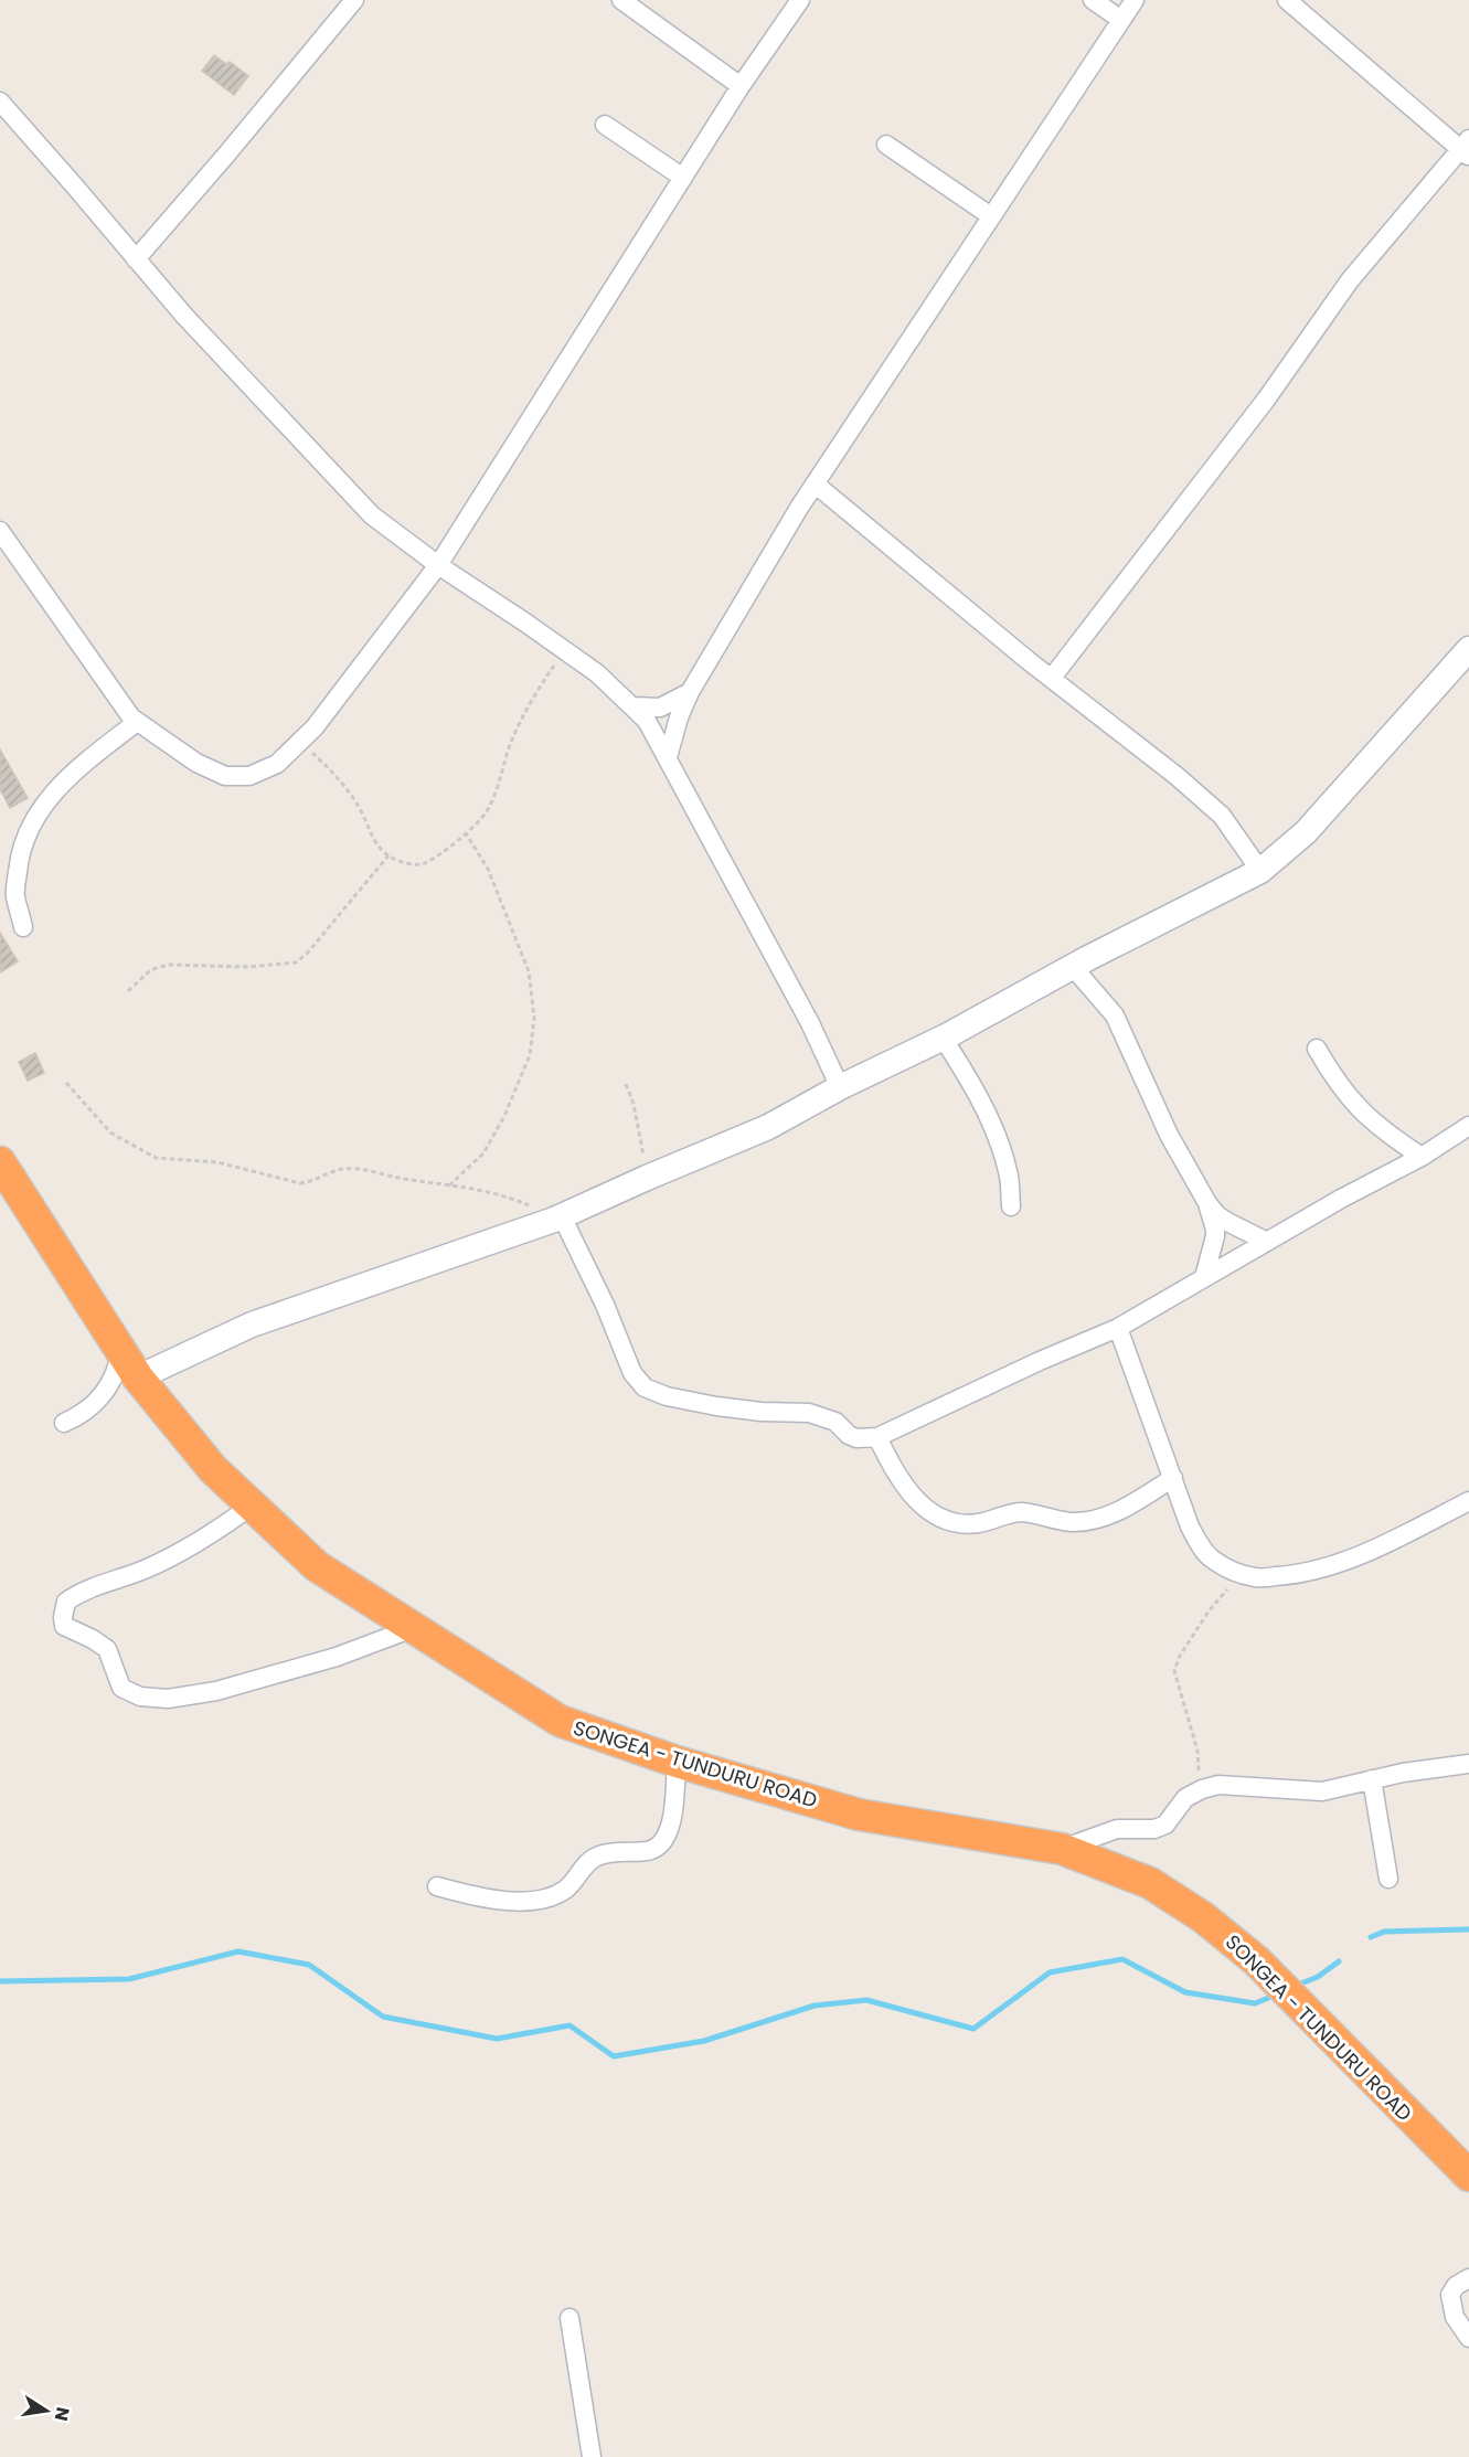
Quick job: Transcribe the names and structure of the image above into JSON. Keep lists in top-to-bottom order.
{
  "streets": {
    "highway": ["SONGEA - TUNDURU ROAD"]
  },
  "north": "right"
}
